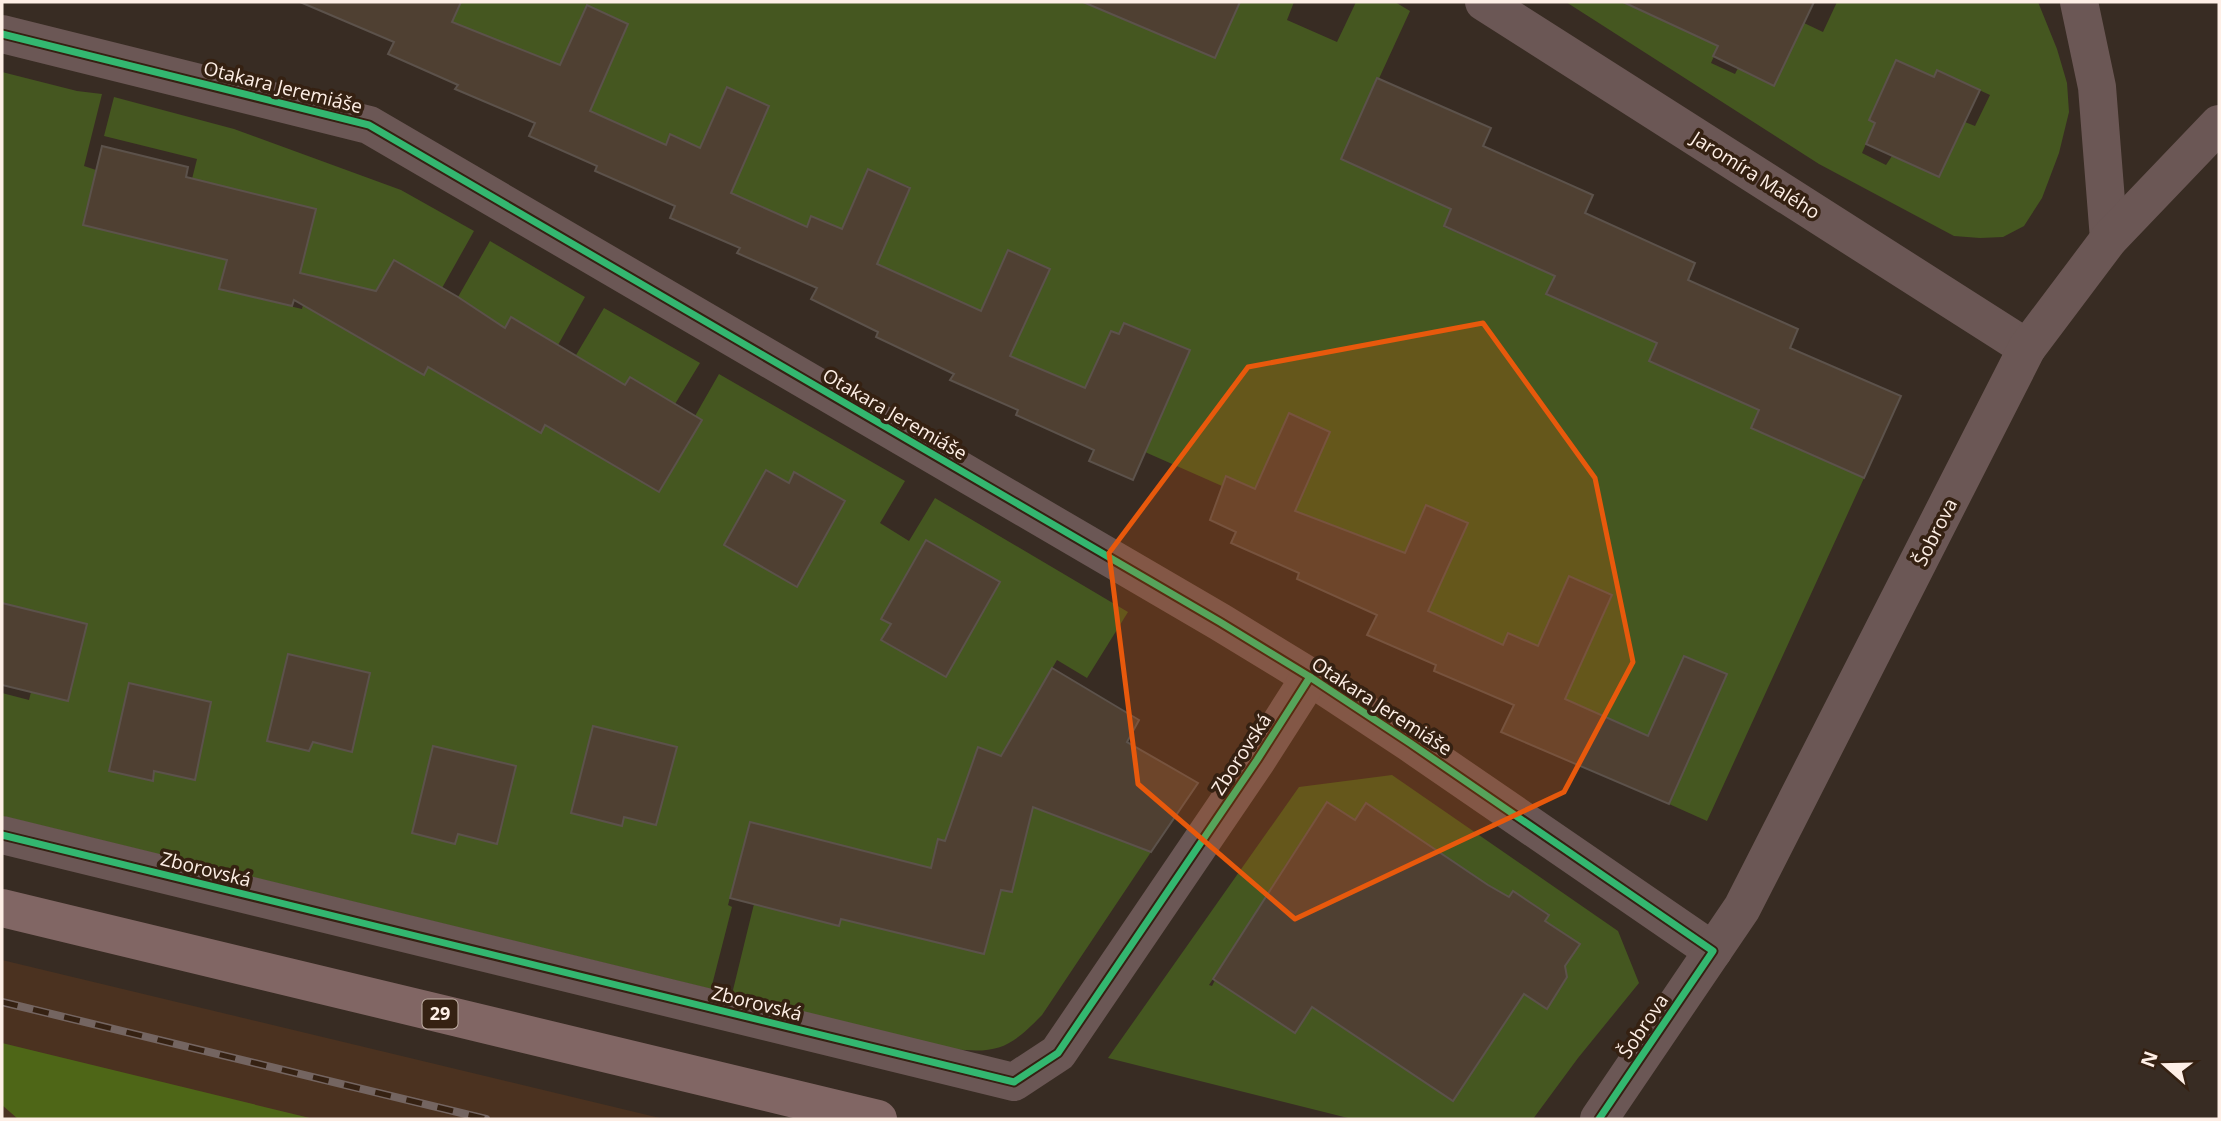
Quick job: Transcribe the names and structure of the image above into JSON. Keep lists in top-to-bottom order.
{
  "streets": {
    "main road": ["29"],
    "street": [
      "Otakara Jeremiáše",
      "Jaromíra Malého",
      "Šobrova",
      "Zborovská"
    ]
  },
  "crossings": [
    ["Otakara Jeremiáše", "Šobrova"],
    ["Otakara Jeremiáše", "Zborovská"],
    ["Jaromíra Malého", "Šobrova"]
  ],
  "north": "left"
}
